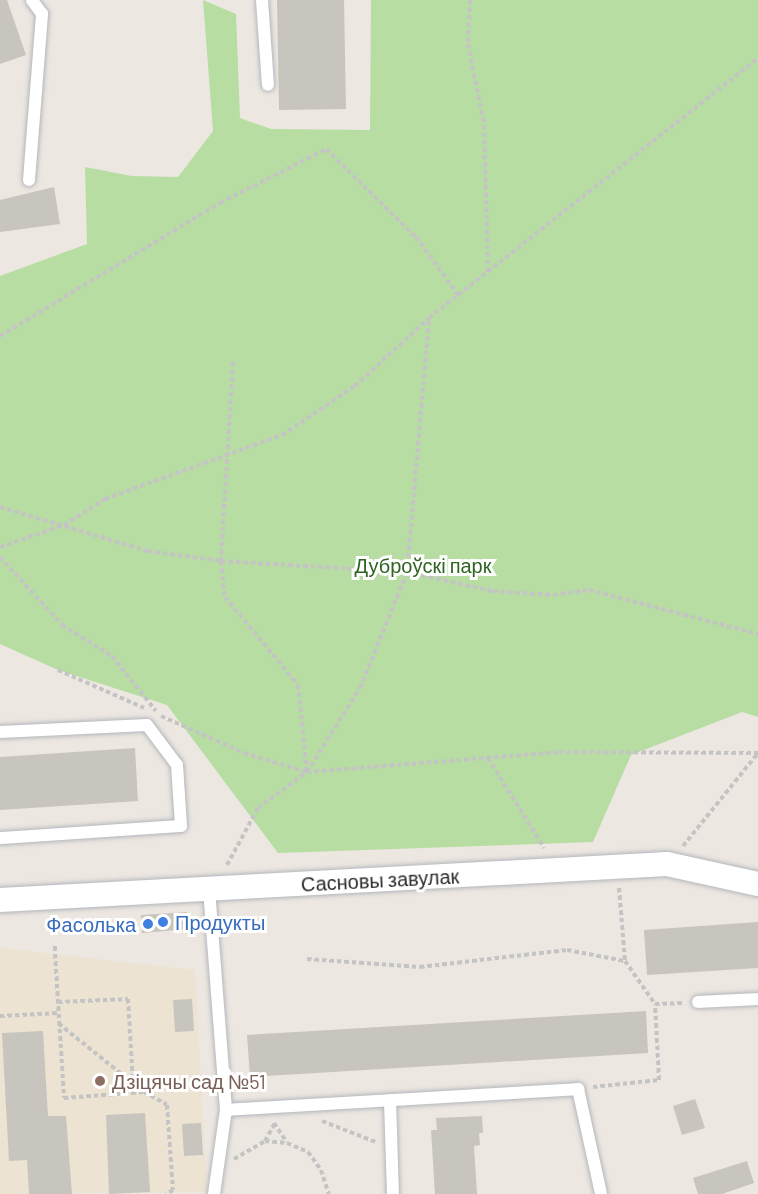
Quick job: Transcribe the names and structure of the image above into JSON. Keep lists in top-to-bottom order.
{
  "streets": {
    "street": ["Сасновы завулак"]
  },
  "parks": ["Дуброўскі парк"],
  "places": ["Продукты", "Фасолька", "Дзіцячы сад №51"]
}
